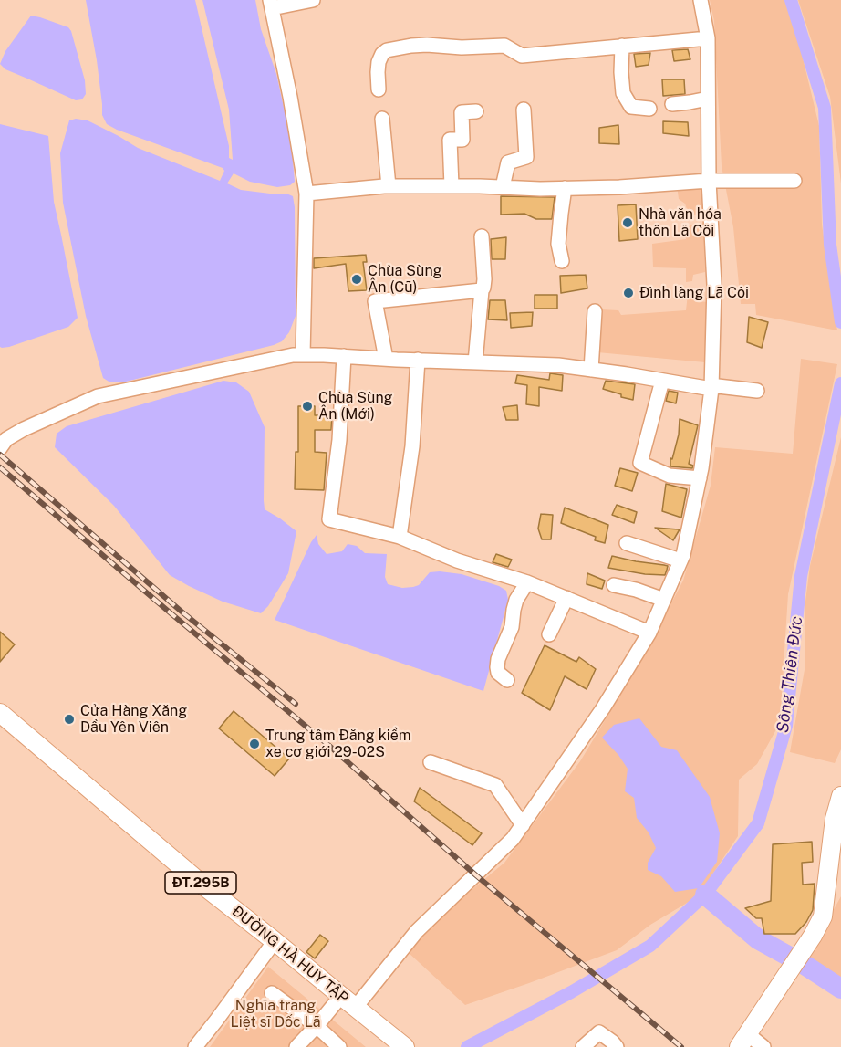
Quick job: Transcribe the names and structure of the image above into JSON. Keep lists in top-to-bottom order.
{
  "streets": {
    "main road": ["ĐT.295B", "ĐƯỜNG HÀ HUY TẬP"]
  },
  "water": ["Sông Thiên Đức"],
  "parks": ["Nghĩa trang Liệt sĩ Dốc Lã"],
  "places": [
    "Nhà văn hóa thôn Lã Côi",
    "Chùa Sùng Ân (Cũ)",
    "Đình làng Lã Côi",
    "Chùa Sùng Ân (Mới)",
    "Cửa Hàng Xăng Dầu Yên Viên",
    "Trung tâm Đăng kiểm xe cơ giới 29-02S"
  ]
}
